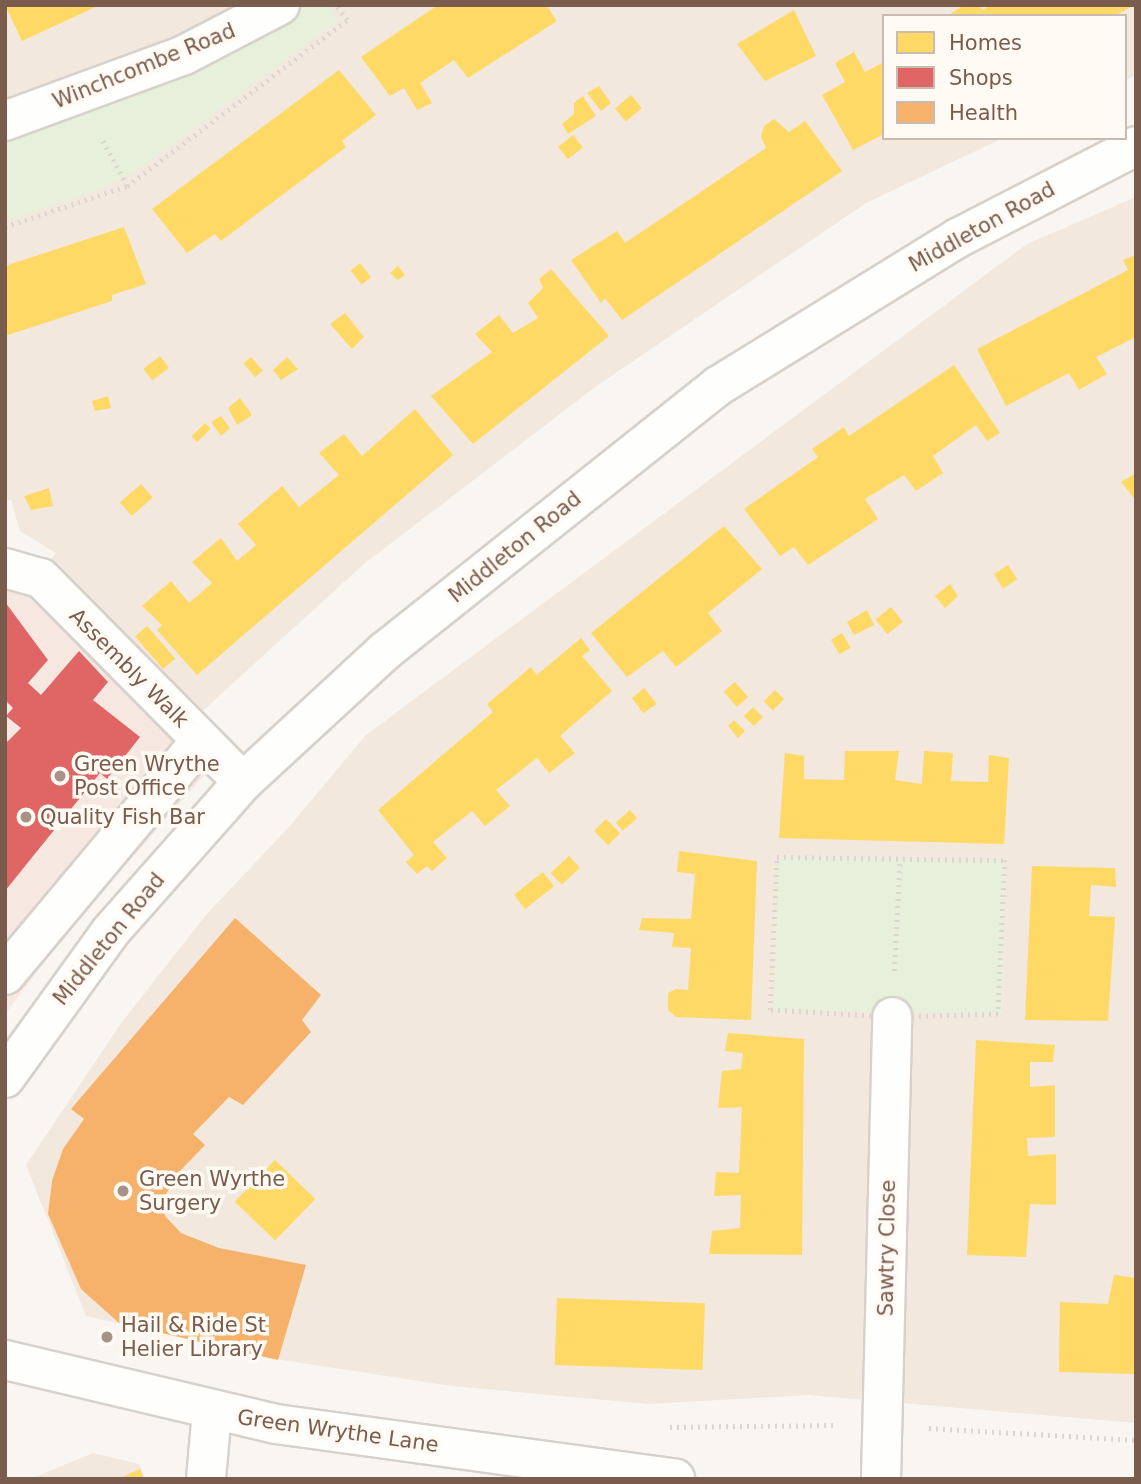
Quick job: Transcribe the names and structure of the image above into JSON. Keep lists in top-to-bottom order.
{
  "streets": {
    "street": [
      "Winchcombe Road",
      "Middleton Road",
      "Assembly Walk",
      "Sawtry Close",
      "Green Wrythe Lane"
    ]
  },
  "crossings": [
    ["Middleton Road", "Assembly Walk"]
  ],
  "places": [
    "Green Wrythe Post Office",
    "Quality Fish Bar",
    "Green Wyrthe Surgery",
    "Hail & Ride St Helier Library"
  ],
  "legend": ["Homes", "Shops", "Health"]
}
